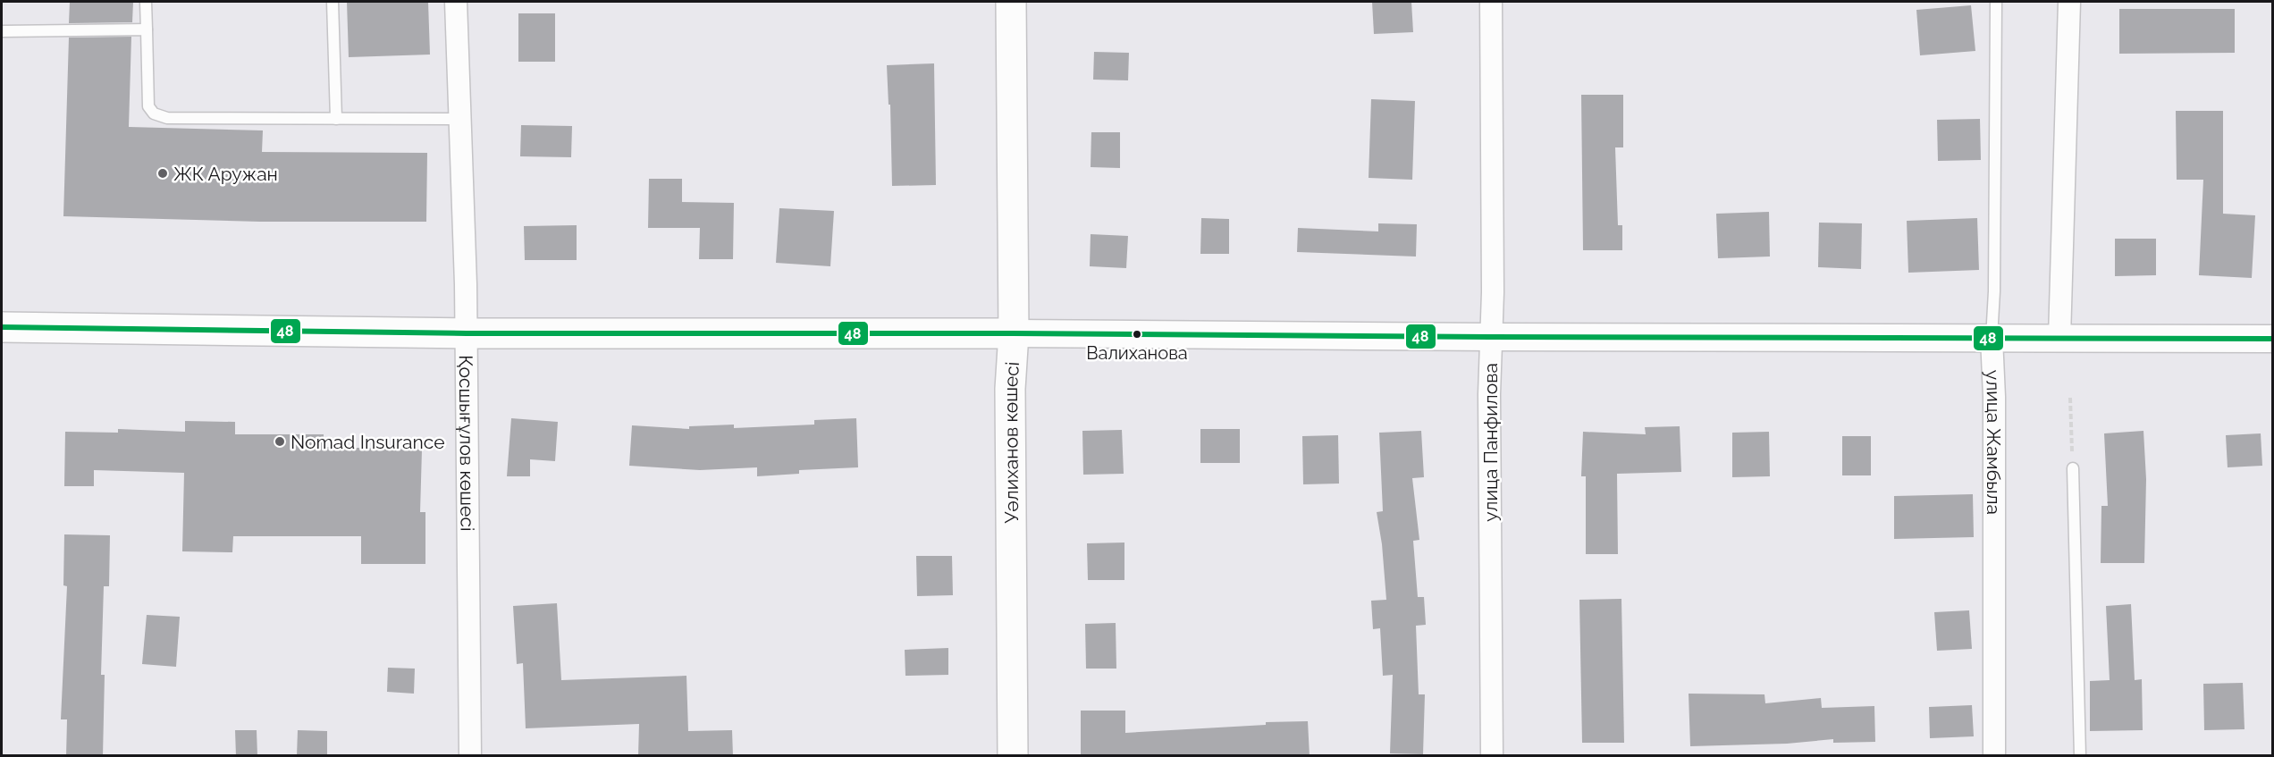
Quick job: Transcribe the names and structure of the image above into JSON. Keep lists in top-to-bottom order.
{
  "streets": {
    "main road": ["Уәлиханов көшесі"],
    "street": ["Қосшығұлов көшесі", "улица Панфилова", "улица Жамбыла"]
  },
  "places": ["ЖК Аружан", "Валиханова", "Nomad Insurance"],
  "lines": ["transit line 48"]
}
